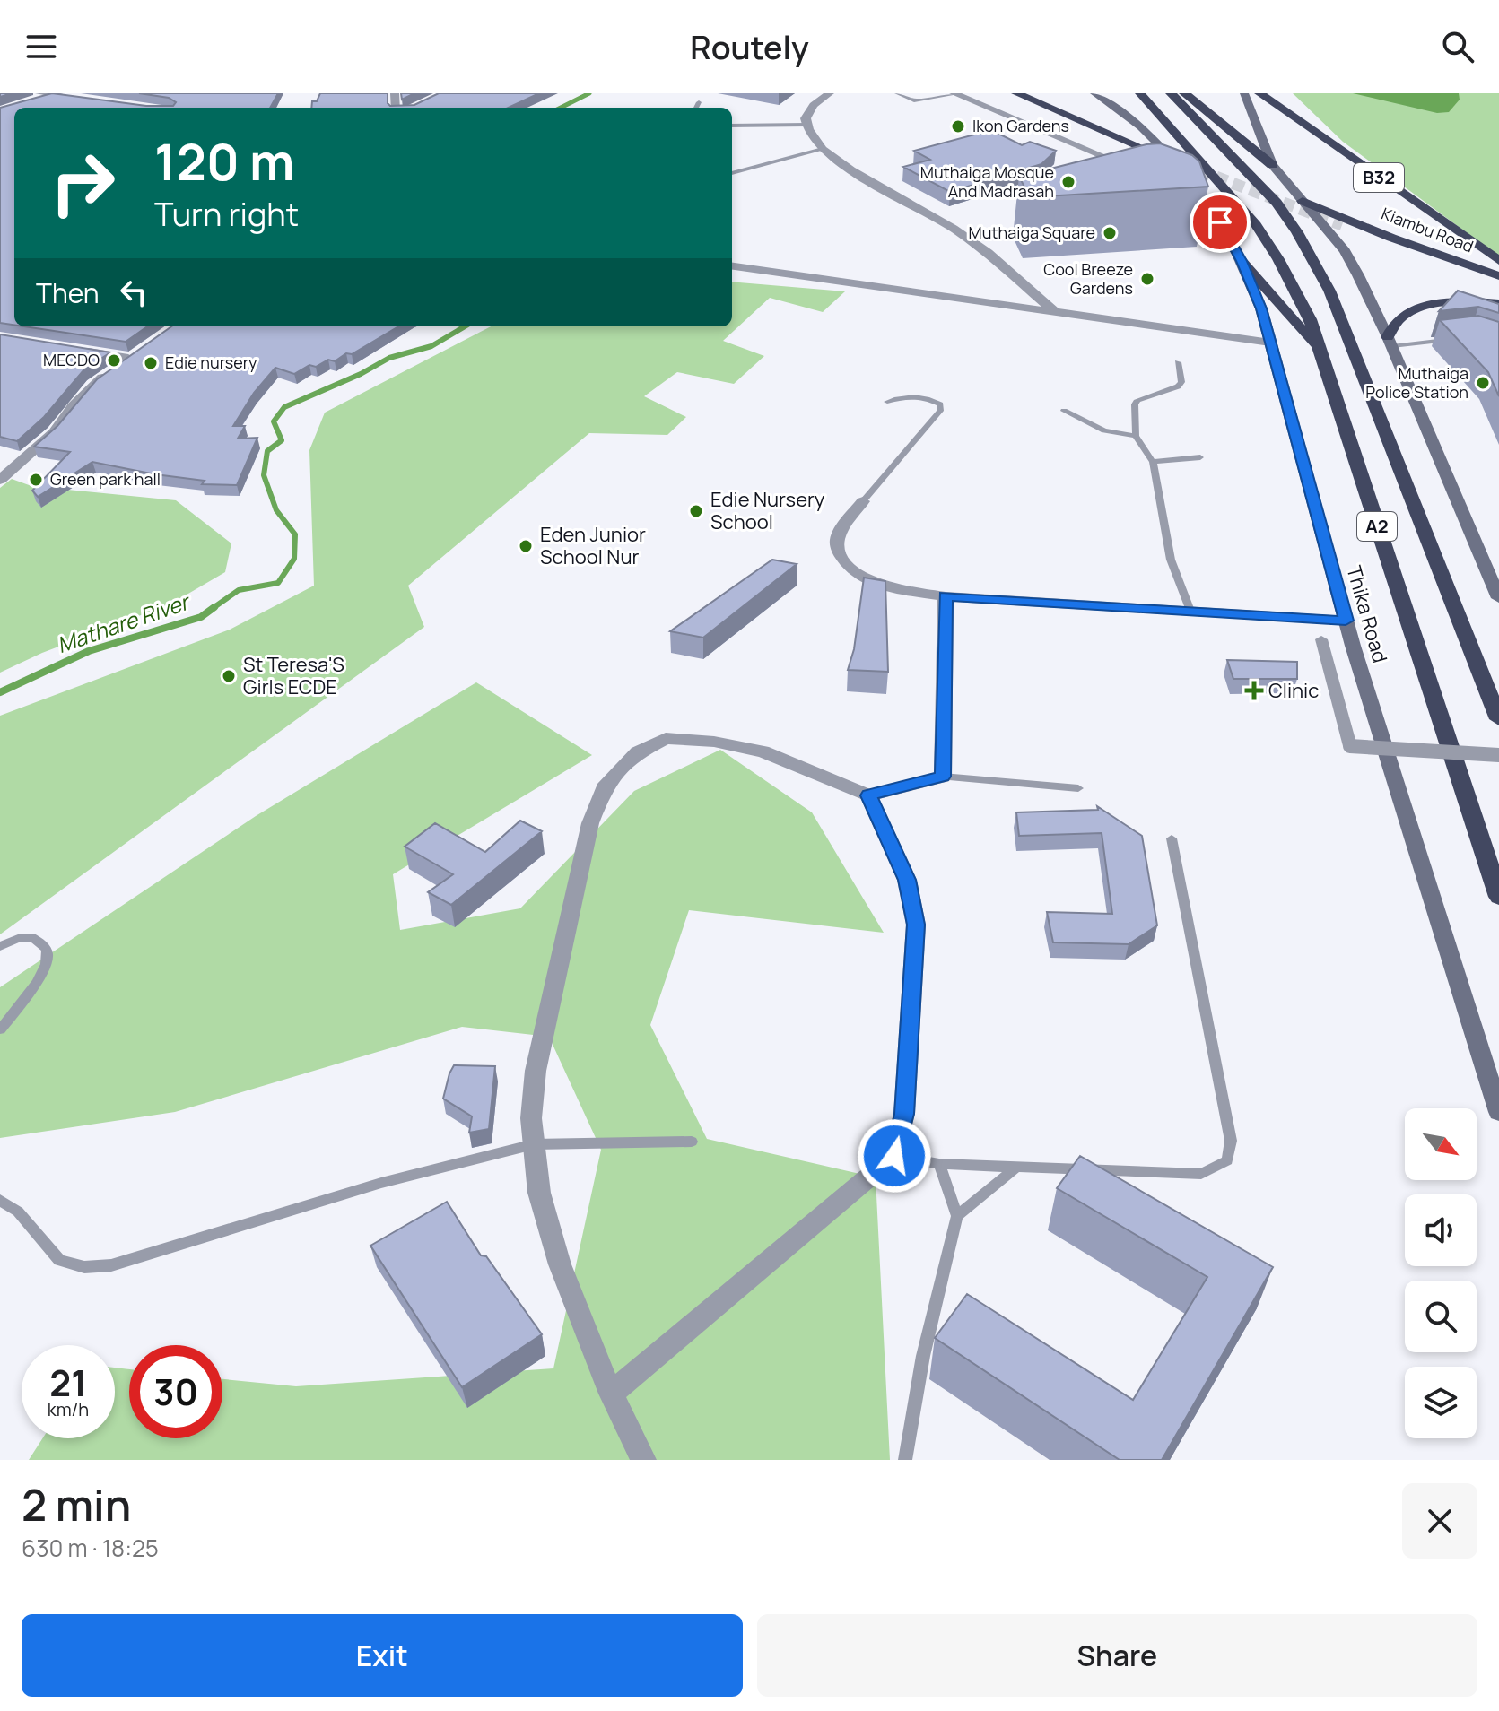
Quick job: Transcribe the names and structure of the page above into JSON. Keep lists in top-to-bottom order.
{
  "streets": {
    "highway": [
      "B32",
      "Kiambu Road",
      "A2",
      "Thika Road"
    ]
  },
  "water": ["Mathare River"],
  "places": {
    "other": [
      "Ikon Gardens",
      "Muthaiga Mosque And Madrasah",
      "Muthaiga Square",
      "Cool Breeze Gardens",
      "MECDO",
      "Edie nursery",
      "Muthaiga Police Station",
      "Green park hall",
      "Edie Nursery School",
      "Eden Junior School Nur",
      "St Teresa'S Girls ECDE"
    ],
    "health": ["Clinic"]
  },
  "north": "bottom right",
  "page": {
    "header": "Routely",
    "turn": ["120 m", "Turn right"],
    "then": "Then",
    "speed": "21 km/h",
    "limit": "30",
    "heading": ["2 min", "630 m · 18:25"],
    "buttons": ["Exit", "Share"]
  }
}
